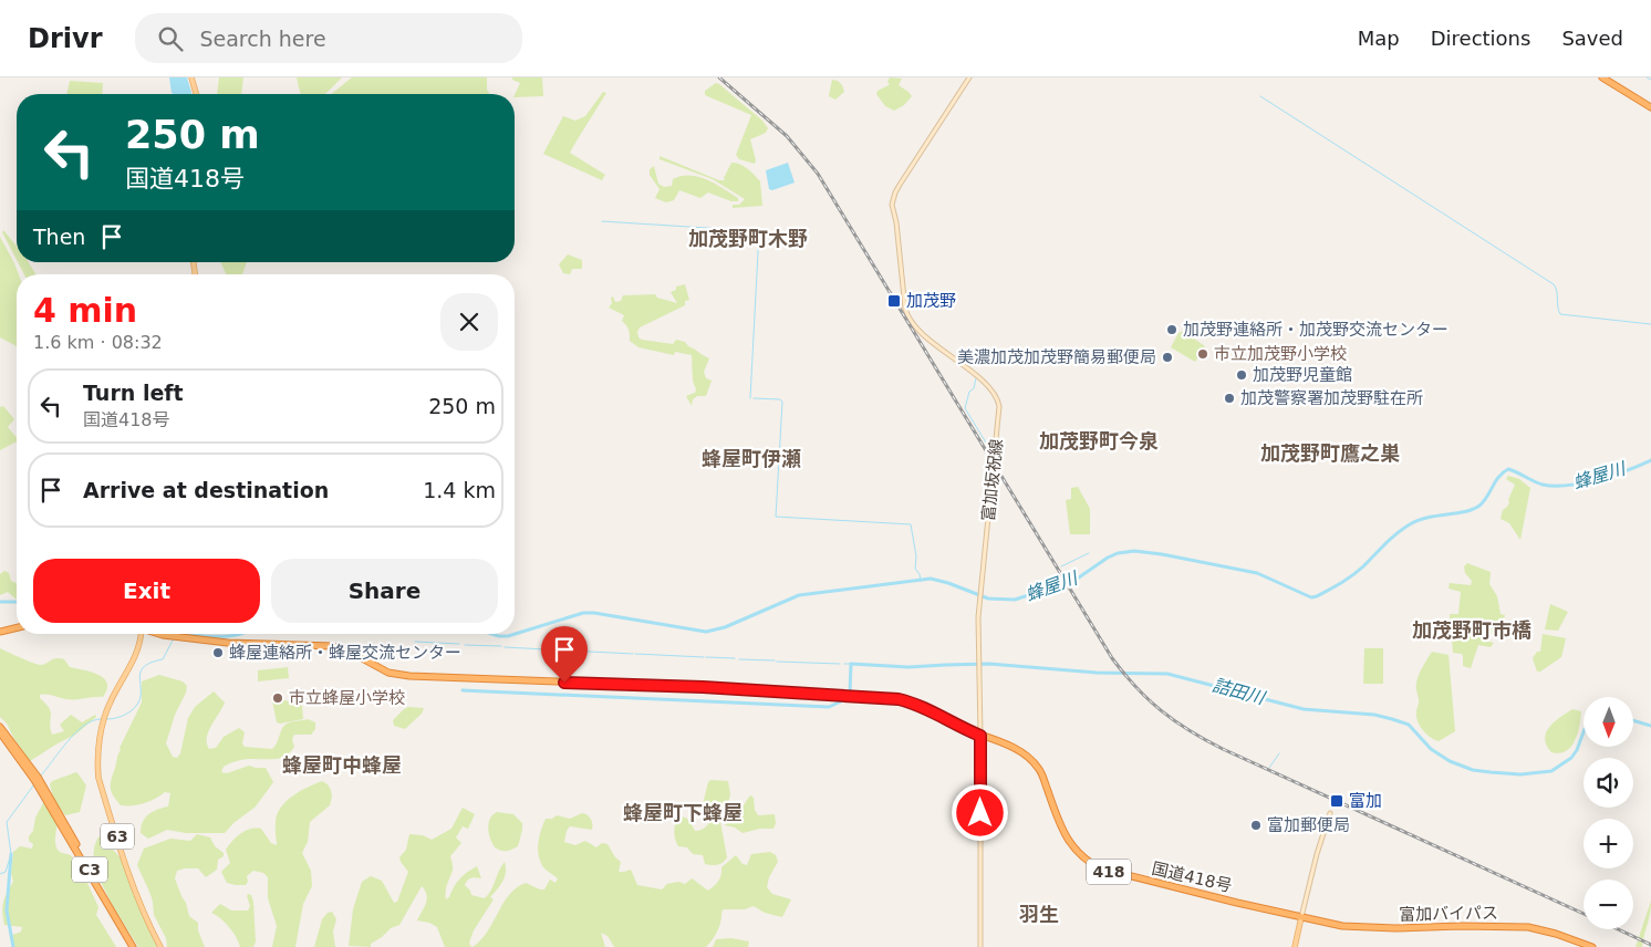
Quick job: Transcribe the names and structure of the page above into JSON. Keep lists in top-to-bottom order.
{
  "streets": {
    "highway": [
      "C3",
      "418",
      "国道418号",
      "富加バイパス"
    ],
    "main road": ["富加坂祝線", "63"]
  },
  "crossings": [
    ["富加坂祝線", "国道418号"],
    ["国道418号", "富加バイパス"]
  ],
  "districts": [
    "加茂野町木野",
    "加茂野町今泉",
    "加茂野町鷹之巣",
    "蜂屋町伊瀬",
    "加茂野町市橋",
    "蜂屋町中蜂屋",
    "蜂屋町下蜂屋",
    "羽生"
  ],
  "water": ["蜂屋川", "詰田川"],
  "places": {
    "transit": ["加茂野", "富加"],
    "other": [
      "加茂野連絡所・加茂野交流センター",
      "市立加茂野小学校",
      "美濃加茂加茂野簡易郵便局",
      "加茂野児童館",
      "加茂警察署加茂野駐在所",
      "蜂屋連絡所・蜂屋交流センター",
      "市立蜂屋小学校",
      "富加郵便局"
    ]
  },
  "north": "bottom",
  "page": {
    "header": "Drivr",
    "search": "Search here",
    "nav": ["Map", "Directions", "Saved"],
    "turn": ["250 m", "国道418号"],
    "then": "Then",
    "heading": ["4 min", "1.6 km · 08:32"],
    "list": [
      {
        "name": "Turn left",
        "note": "国道418号",
        "value": "250 m"
      },
      {
        "name": "Arrive at destination",
        "value": "1.4 km"
      }
    ],
    "buttons": ["Exit", "Share"],
    "map_buttons": ["+", "−"]
  }
}
